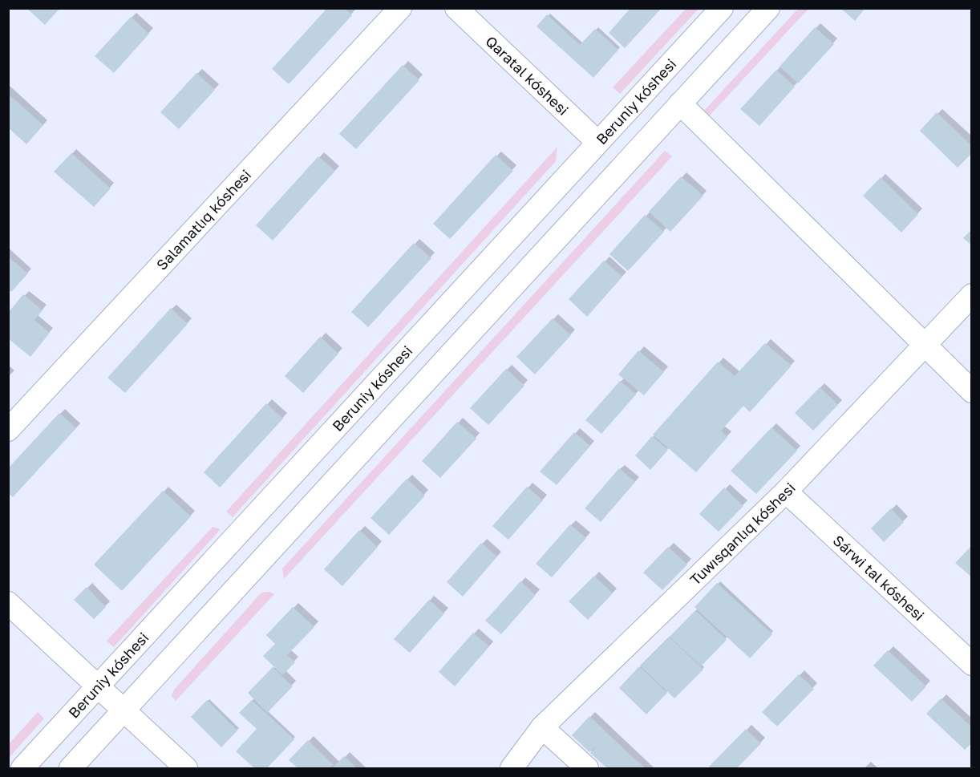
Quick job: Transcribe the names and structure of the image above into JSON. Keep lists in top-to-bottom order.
{
  "streets": {
    "street": [
      "Qaratal kóshesi",
      "Beruniy kóshesi",
      "Salamatlıq kóshesi",
      "Tuwısqanlıq kóshesi",
      "Sárwi tal kóshesi"
    ]
  },
  "crossings": [
    ["Qaratal kóshesi", "Beruniy kóshesi"],
    ["Tuwısqanlıq kóshesi", "Sárwi tal kóshesi"]
  ]
}
